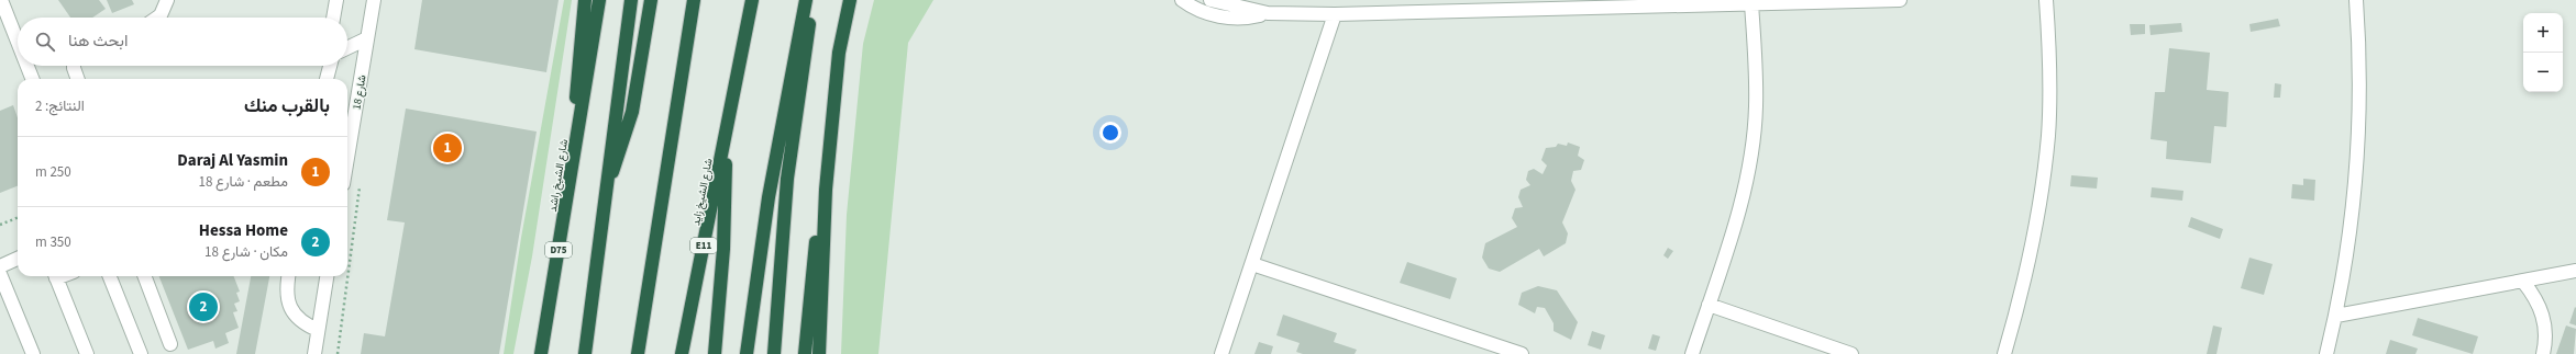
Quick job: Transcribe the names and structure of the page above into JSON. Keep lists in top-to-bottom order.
{
  "streets": {
    "highway": [
      "شارع الشيخ راشد",
      "شارع الشيخ زايد",
      "E11",
      "D75"
    ],
    "street": ["شارع 18"]
  },
  "crossings": [
    ["شارع الشيخ زايد", "E11"]
  ],
  "page": {
    "map_buttons": ["+", "−"],
    "search": "ابحث هنا",
    "heading": ["بالقرب منك", "النتائج: 2"],
    "pins": ["1", "2"],
    "list": [
      {
        "mark": "1",
        "name": "Daraj Al Yasmin",
        "note": "مطعم · شارع 18",
        "value": "250 m"
      },
      {
        "mark": "2",
        "name": "Hessa Home",
        "note": "مكان · شارع 18",
        "value": "350 m"
      }
    ]
  }
}
